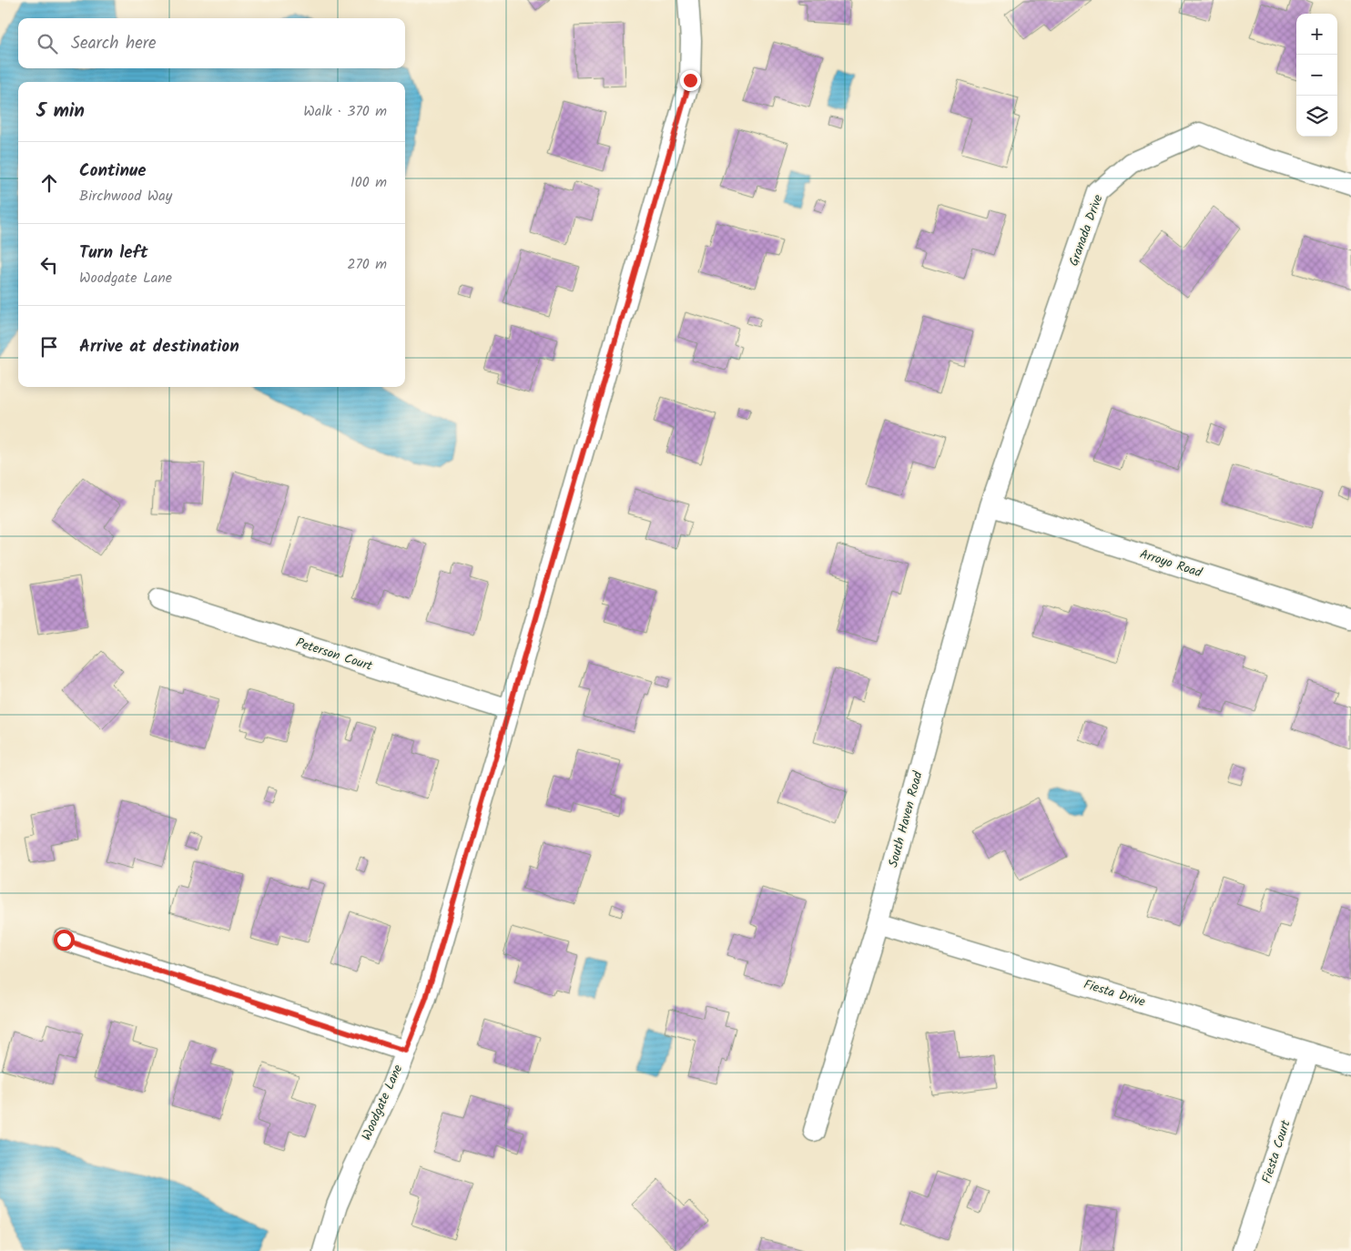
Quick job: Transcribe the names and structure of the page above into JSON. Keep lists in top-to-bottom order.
{
  "streets": {
    "street": [
      "Granada Drive",
      "Arroyo Road",
      "Peterson Court",
      "South Haven Road",
      "Fiesta Drive",
      "Woodgate Lane",
      "Fiesta Court"
    ]
  },
  "crossings": [
    ["Granada Drive", "Arroyo Road"],
    ["Granada Drive", "South Haven Road"],
    ["Arroyo Road", "South Haven Road"],
    ["Peterson Court", "Woodgate Lane"],
    ["South Haven Road", "Fiesta Drive"],
    ["Fiesta Drive", "Fiesta Court"]
  ],
  "page": {
    "map_buttons": ["+", "−"],
    "search": "Search here",
    "heading": ["5 min", "Walk · 370 m"],
    "list": [
      ["Continue", "Birchwood Way", "100 m"],
      ["Turn left", "Woodgate Lane", "270 m"],
      "Arrive at destination"
    ]
  }
}
